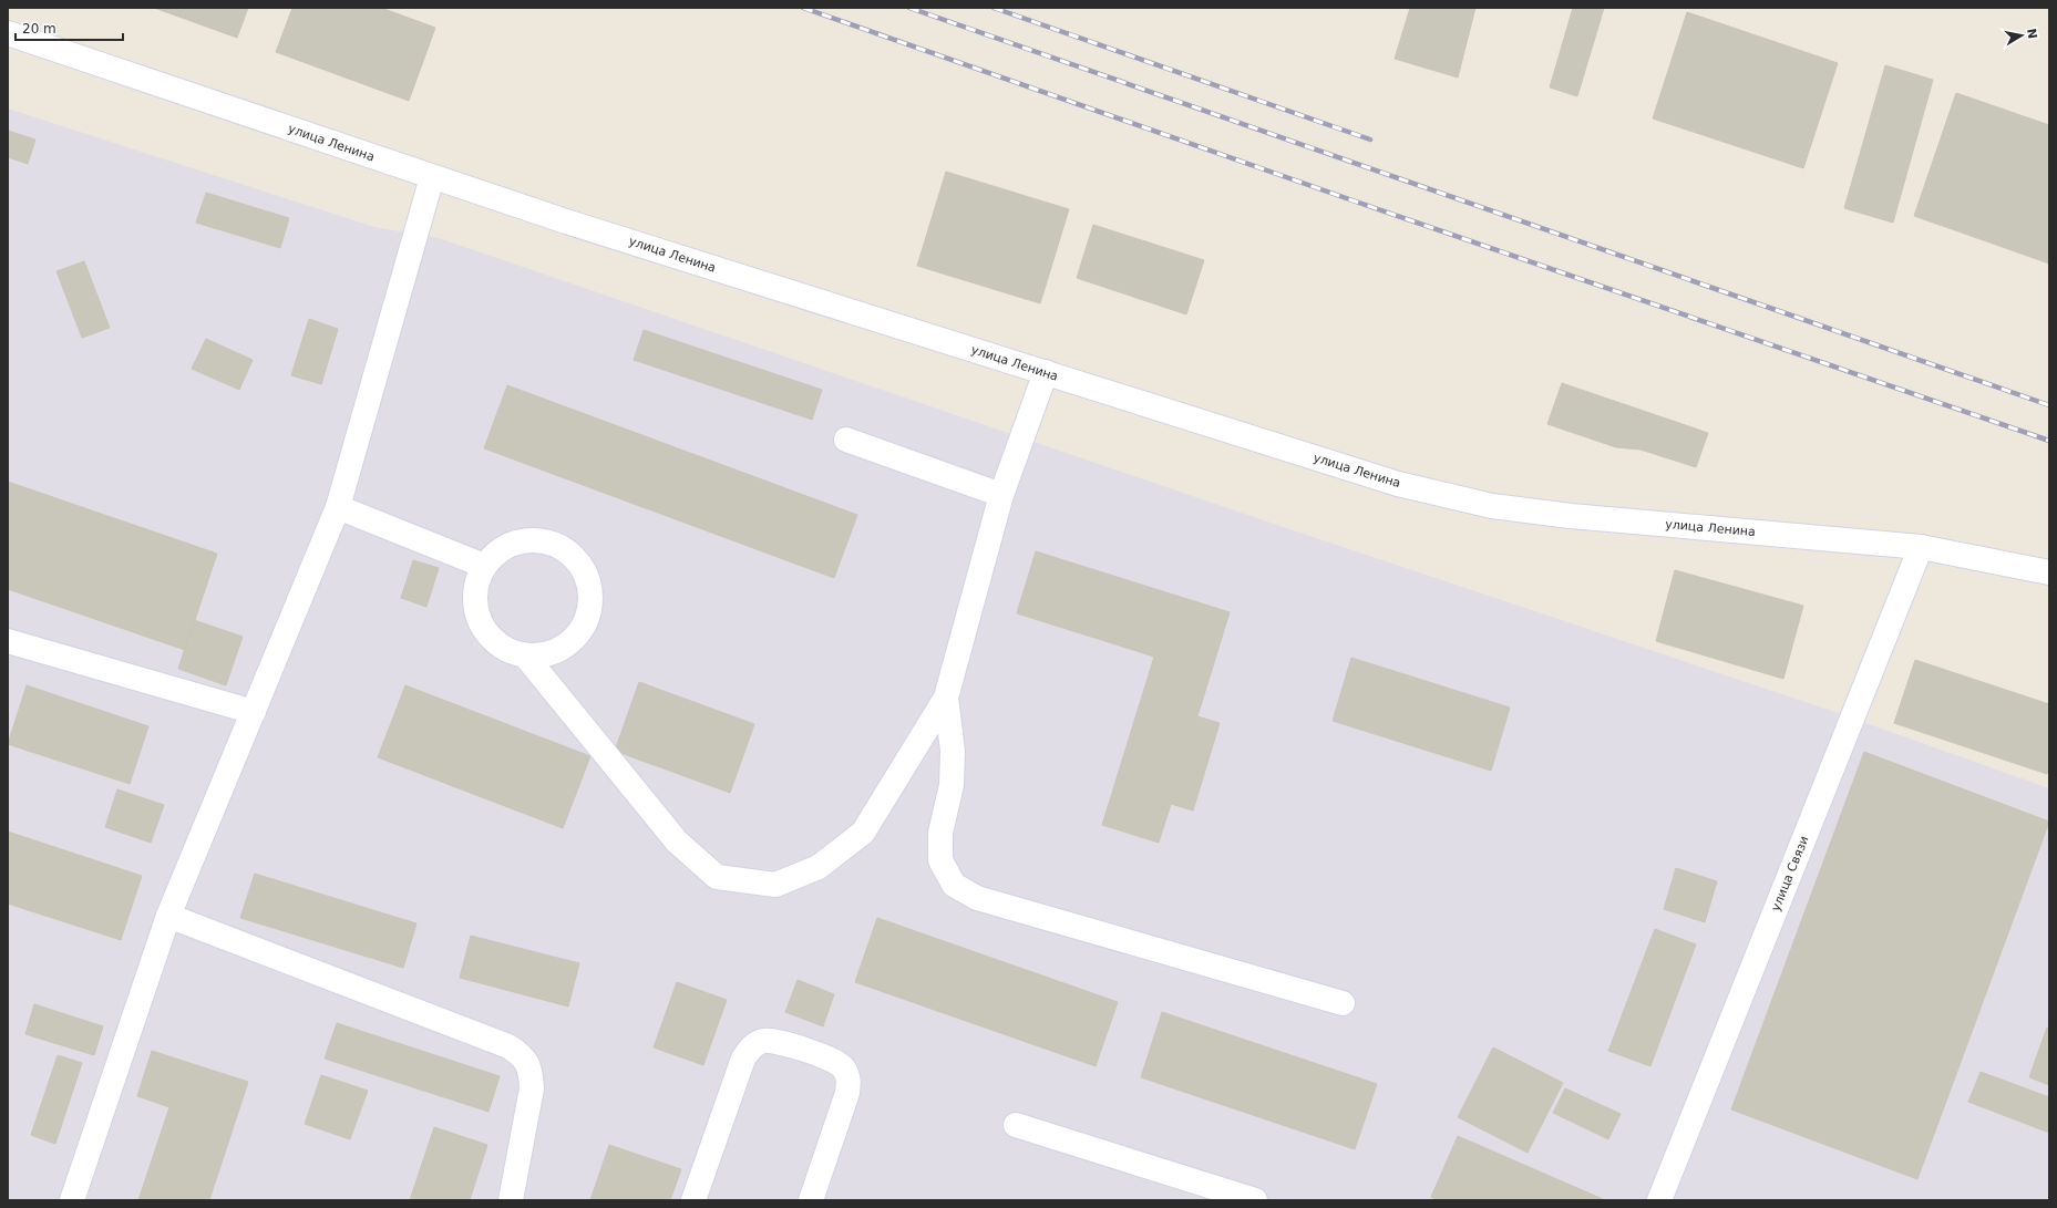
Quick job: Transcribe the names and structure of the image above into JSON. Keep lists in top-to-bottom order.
{
  "streets": {
    "street": ["улица Ленина", "улица Связи"]
  },
  "crossings": [
    ["улица Ленина", "улица Связи"]
  ],
  "scale_bar": "20 m",
  "north": "right"
}
